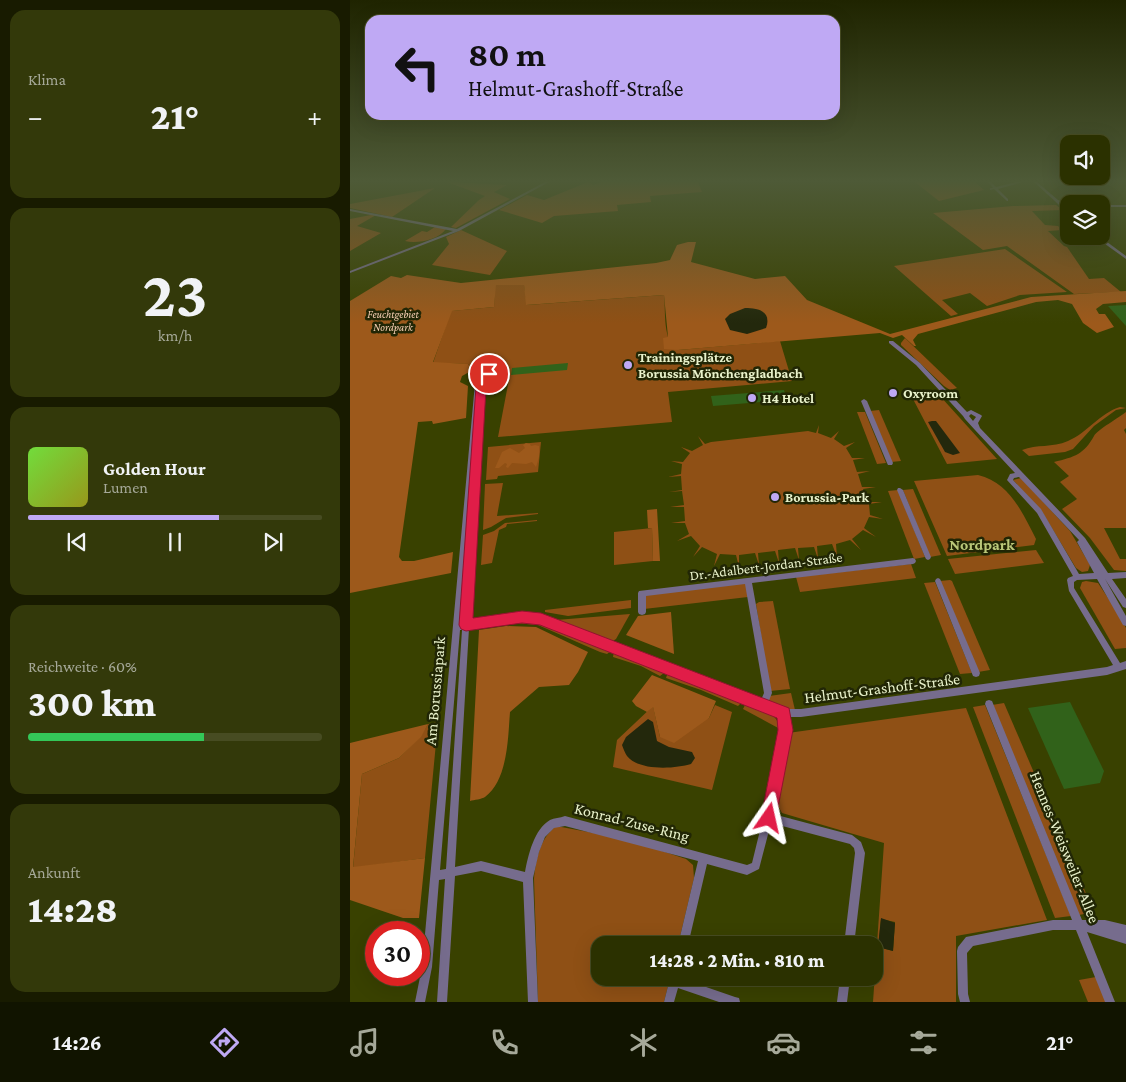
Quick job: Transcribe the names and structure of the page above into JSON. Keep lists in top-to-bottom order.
{
  "streets": {
    "street": [
      "Dr.-Adalbert-Jordan-Straße",
      "Helmut-Grashoff-Straße",
      "Am Borussiapark",
      "Konrad-Zuse-Ring",
      "Hennes-Weisweiler-Allee"
    ]
  },
  "crossings": [
    ["Helmut-Grashoff-Straße", "Am Borussiapark"],
    ["Helmut-Grashoff-Straße", "Konrad-Zuse-Ring"]
  ],
  "districts": ["Nordpark"],
  "parks": ["Feuchtgebiet Nordpark"],
  "places": [
    "Trainingsplätze Borussia Mönchengladbach",
    "Oxyroom",
    "H4 Hotel",
    "Borussia-Park"
  ],
  "page": {
    "tile": [
      "Klima",
      ["23", "km/h"],
      ["Reichweite · 60%", "300 km"],
      ["Ankunft", "14:28"]
    ],
    "turn": ["80 m", "Helmut-Grashoff-Straße"],
    "heat": ["−", "21°", "+"],
    "song": ["Golden Hour", "Lumen"],
    "limit": "30",
    "trip": "14:28 · 2 Min. · 810 m",
    "tabs": ["14:26", "21°"]
  }
}
